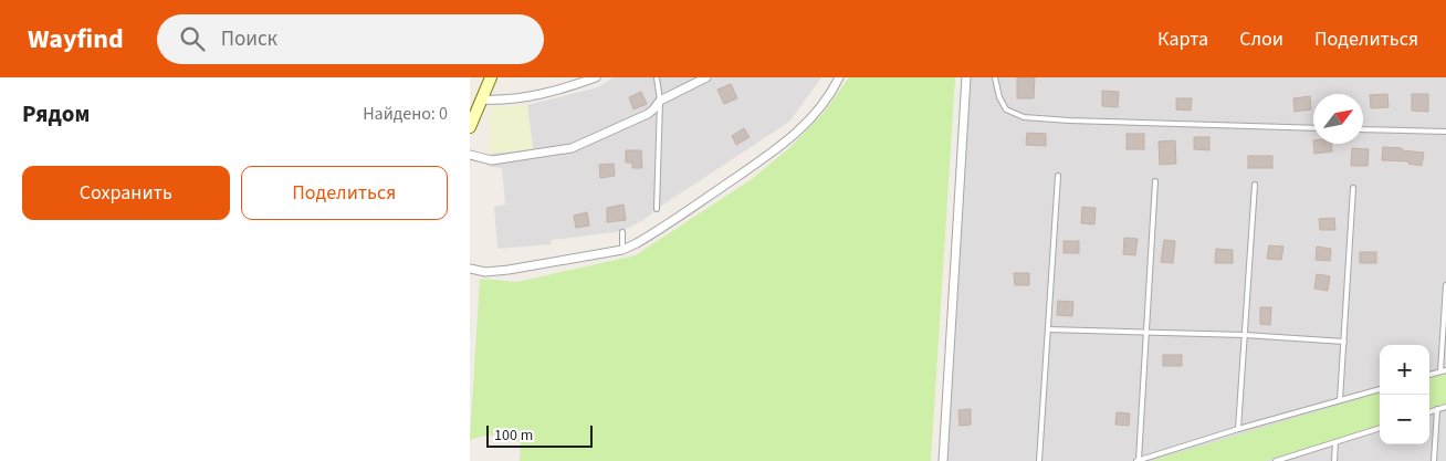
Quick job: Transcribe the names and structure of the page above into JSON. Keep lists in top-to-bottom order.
{
  "scale_bar": "100 m",
  "north": "top right",
  "page": {
    "header": "Wayfind",
    "search": "Поиск",
    "nav": ["Карта", "Слои", "Поделиться"],
    "heading": ["Рядом", "Найдено: 0"],
    "buttons": ["Сохранить", "Поделиться"],
    "map_buttons": ["+", "−"],
    "scale": "100 m"
  }
}
